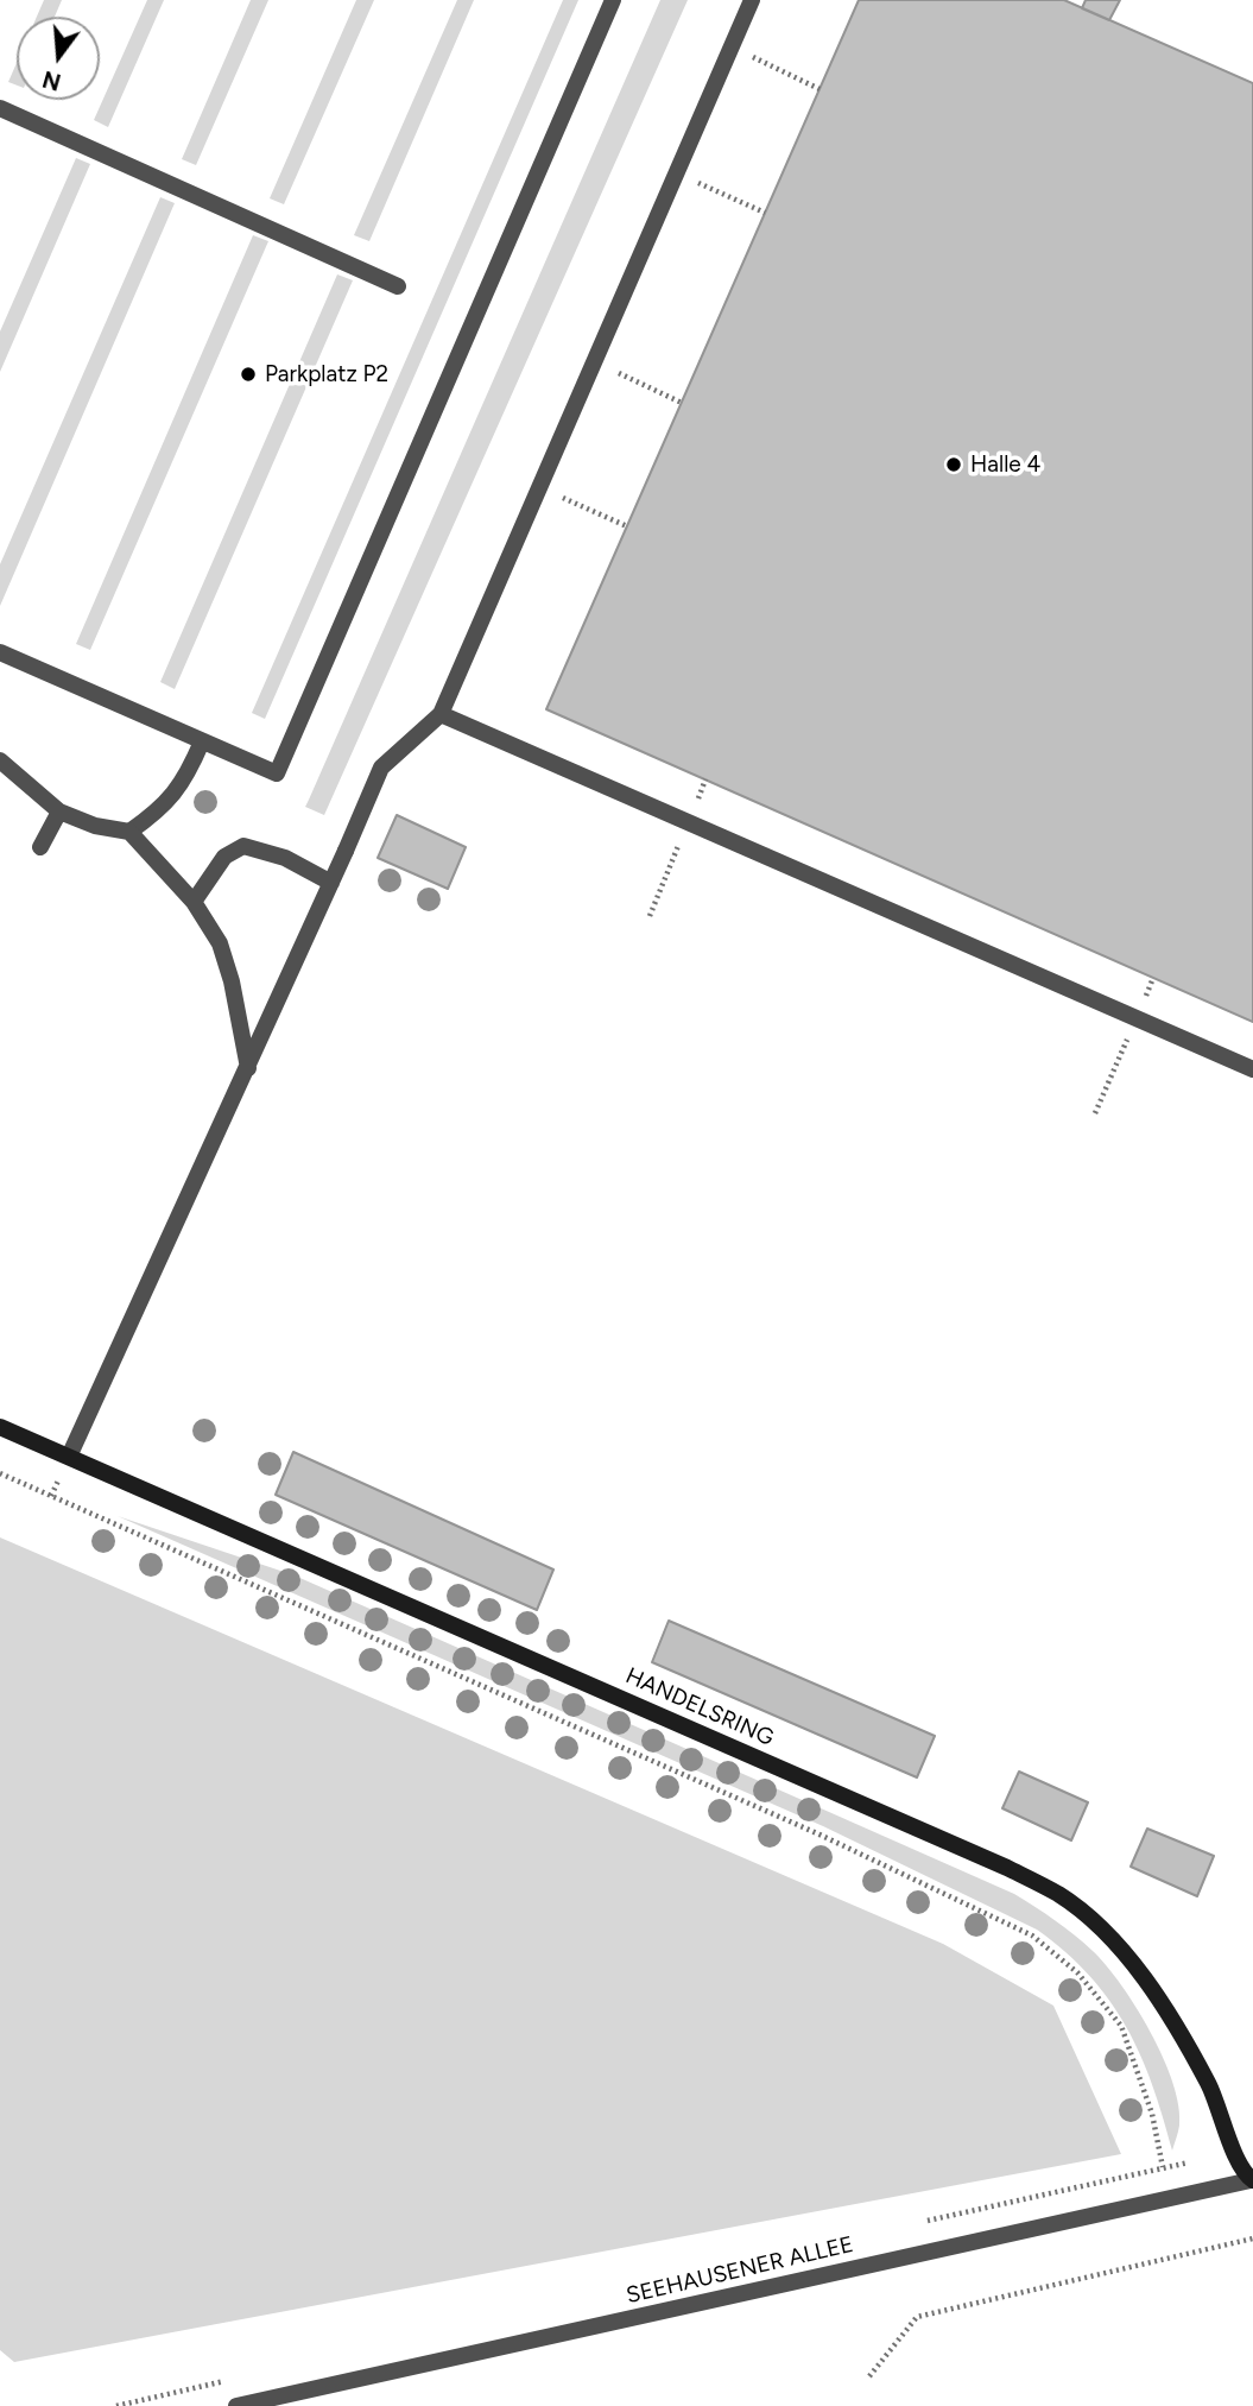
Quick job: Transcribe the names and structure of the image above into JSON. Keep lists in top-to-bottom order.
{
  "streets": {
    "main road": ["HANDELSRING"],
    "street": ["SEEHAUSENER ALLEE"]
  },
  "crossings": [
    ["HANDELSRING", "SEEHAUSENER ALLEE"]
  ],
  "places": ["Parkplatz P2", "Halle 4"],
  "north": "bottom"
}
